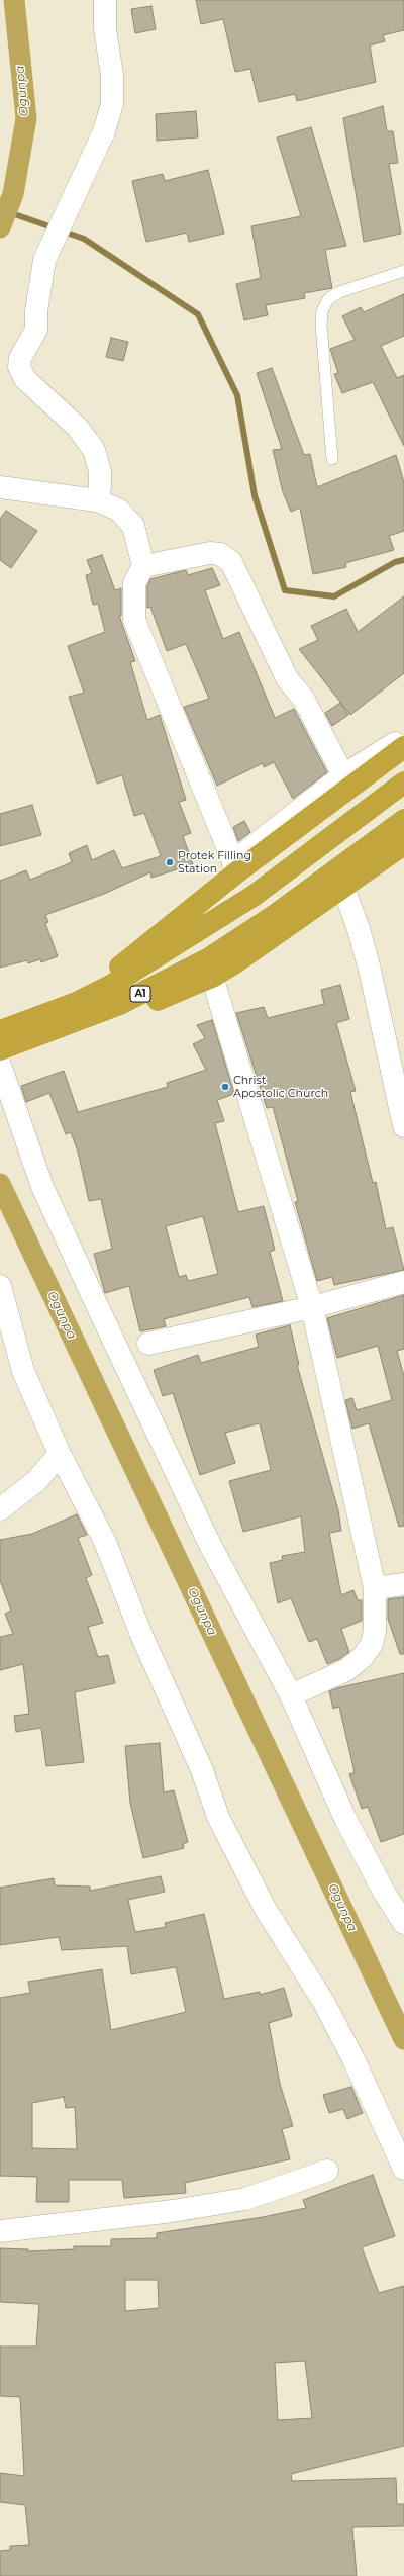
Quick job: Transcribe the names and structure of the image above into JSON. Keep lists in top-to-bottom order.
{
  "streets": {
    "highway": ["A1"]
  },
  "water": ["Ogunpa"],
  "places": ["Protek Filling Station", "Christ Apostolic Church"]
}
